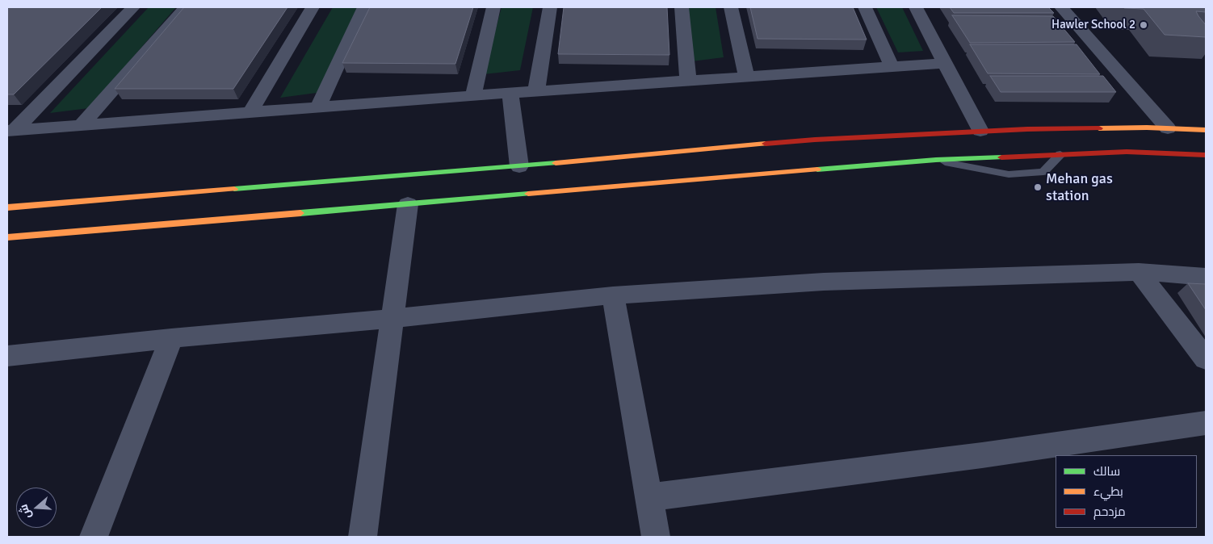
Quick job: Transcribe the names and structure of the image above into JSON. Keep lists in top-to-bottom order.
{
  "places": ["Hawler School 2", "Mehan gas station"],
  "legend": ["سالك", "بطيء", "مزدحم"],
  "north": "left"
}
